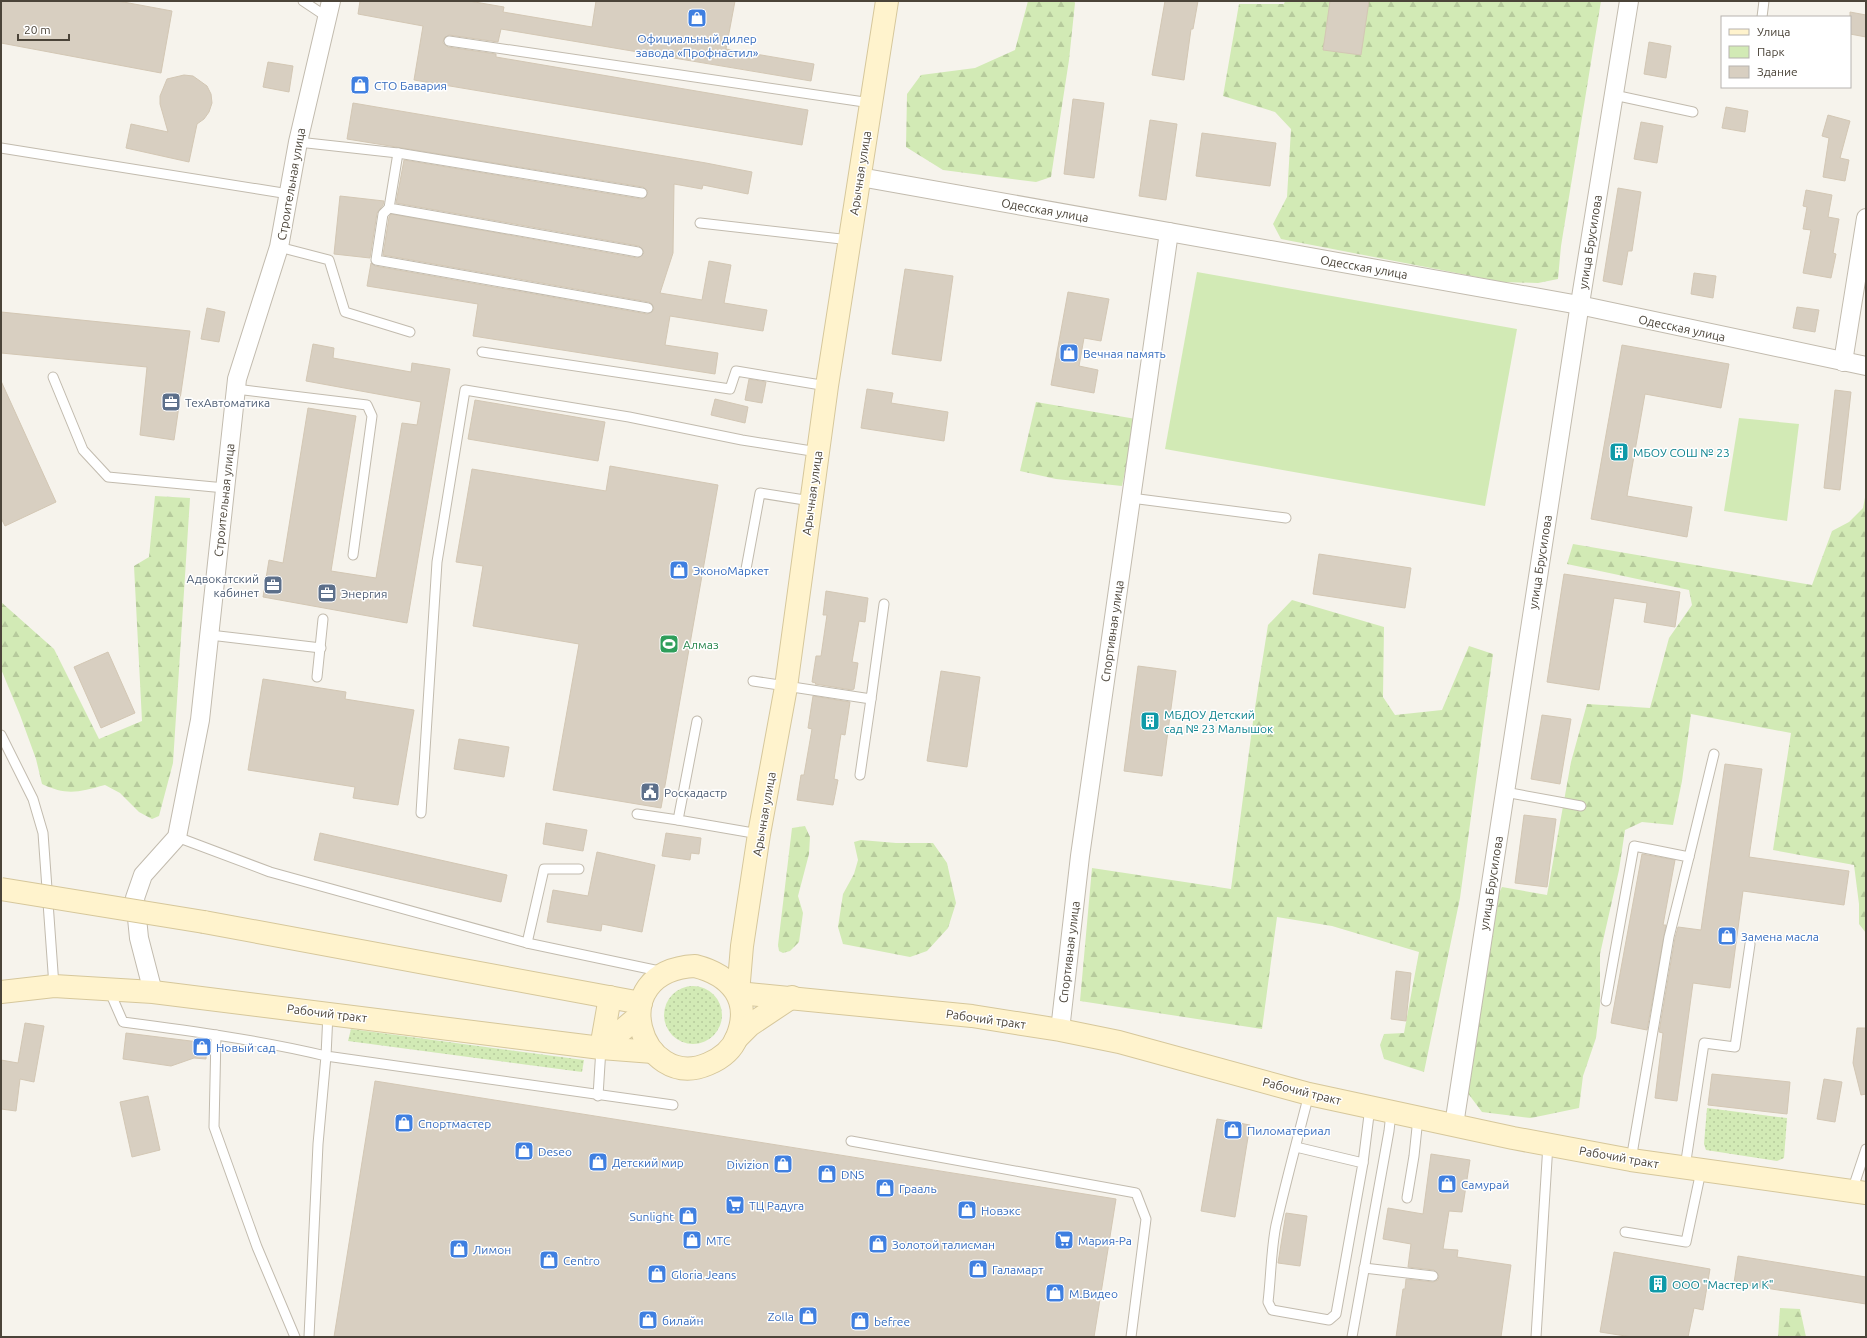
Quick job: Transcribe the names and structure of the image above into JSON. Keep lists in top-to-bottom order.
{
  "streets": {
    "street": [
      "Арычная улица",
      "Строительная улица",
      "Одесская улица",
      "улица Брусилова",
      "Спортивная улица",
      "Рабочий тракт"
    ]
  },
  "crossings": [
    ["Арычная улица", "Одесская улица"],
    ["Арычная улица", "Рабочий тракт"],
    ["Одесская улица", "улица Брусилова"],
    ["Одесская улица", "Спортивная улица"],
    ["улица Брусилова", "Рабочий тракт"],
    ["Спортивная улица", "Рабочий тракт"]
  ],
  "places": {
    "shop": [
      "Официальный дилер завода «Профнастил»",
      "СТО Бавария",
      "Вечная память",
      "ЭконоМаркет",
      "Замена масла",
      "Новый сад",
      "Спортмастер",
      "Пиломатериал",
      "Deseo",
      "Детский мир",
      "Divizion",
      "DNS",
      "Самурай",
      "Грааль",
      "Новэкс",
      "Sunlight",
      "МТС",
      "Золотой талисман",
      "Лимон",
      "Centro",
      "Галамарт",
      "Gloria Jeans",
      "М.Видео",
      "Zolla",
      "билайн",
      "befree"
    ],
    "office": ["ТехАвтоматика", "Адвокатский кабинет", "Энергия"],
    "building": ["МБОУ СОШ № 23", "МБДОУ Детский сад № 23 Малышок", "ООО \"Мастер и К\""],
    "sports": ["Алмаз"],
    "public building": ["Роскадастр"],
    "supermarket": ["ТЦ Радуга", "Мария-Ра"]
  },
  "legend": ["Улица", "Парк", "Здание"],
  "scale_bar": "20 m"
}
